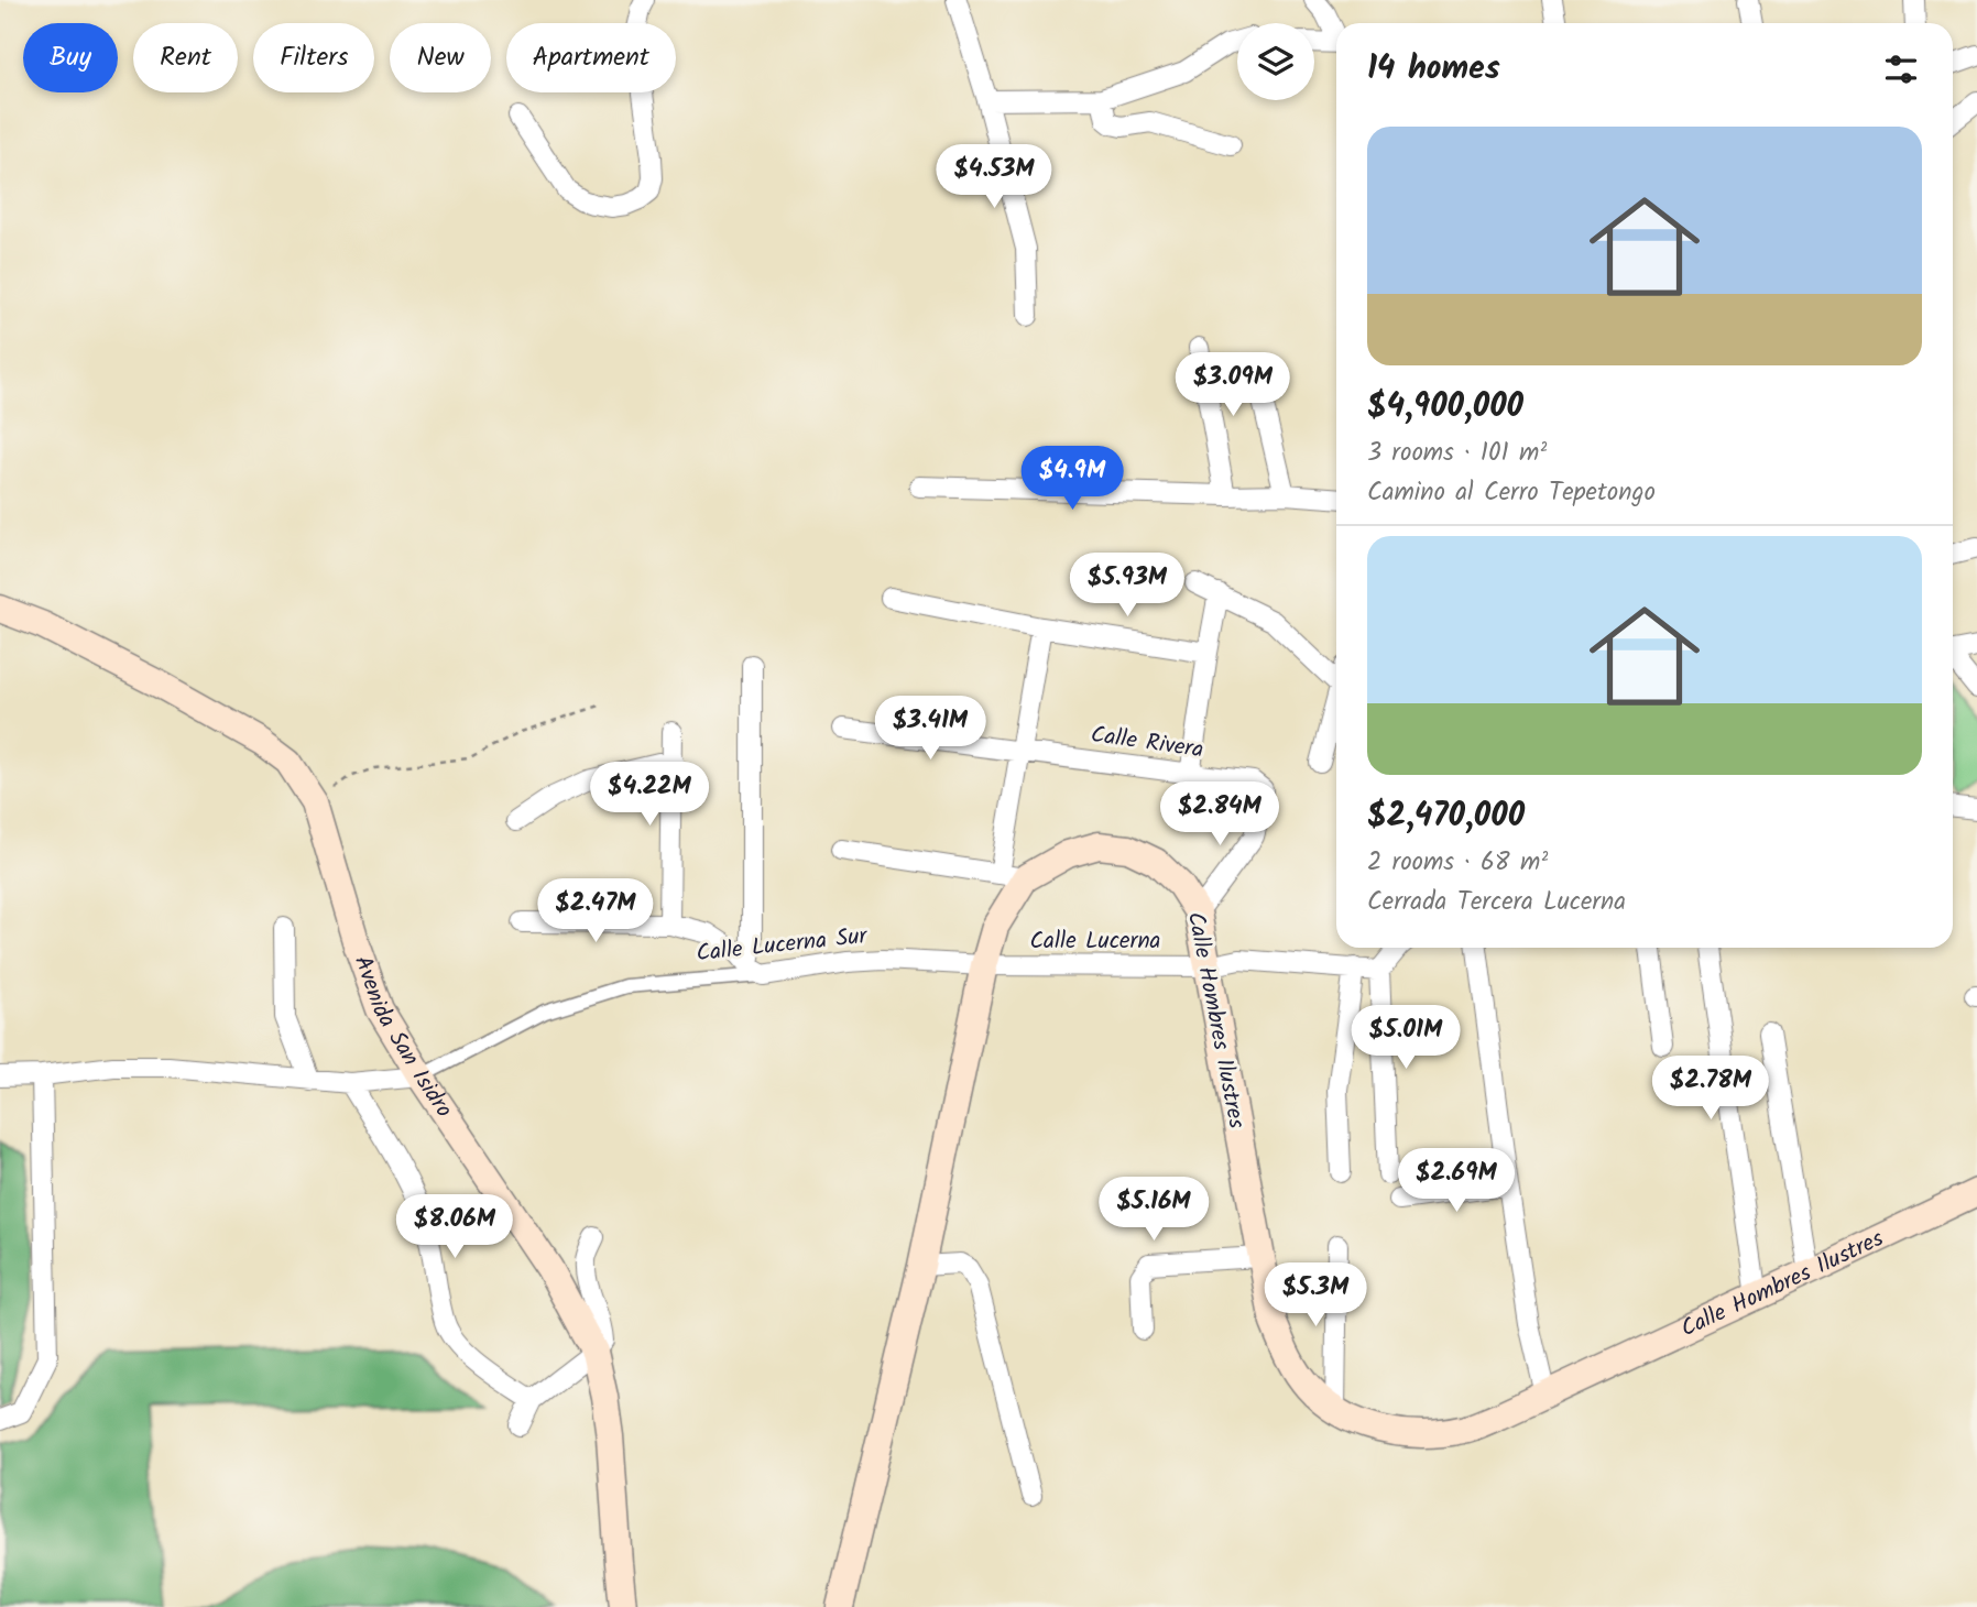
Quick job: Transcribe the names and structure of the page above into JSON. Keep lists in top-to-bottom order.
{
  "streets": {
    "main road": ["Calle Hombres Ilustres", "Avenida San Isidro"],
    "street": ["Calle Rivera", "Calle Lucerna", "Calle Lucerna Sur"]
  },
  "crossings": [
    ["Calle Rivera", "Calle Hombres Ilustres"],
    ["Calle Lucerna", "Calle Lucerna Sur"],
    ["Calle Lucerna", "Calle Hombres Ilustres"],
    ["Calle Lucerna Sur", "Calle Hombres Ilustres"],
    ["Calle Lucerna Sur", "Avenida San Isidro"]
  ],
  "page": {
    "chip": [
      "Buy",
      "Rent",
      "Filters",
      "New",
      "Apartment"
    ],
    "heading": "14 homes",
    "list": [
      {
        "name": "$4,900,000",
        "note": "3 rooms · 101 m² · Camino al Cerro Tepetongo"
      },
      {
        "name": "$2,470,000",
        "note": "2 rooms · 68 m² · Cerrada Tercera Lucerna"
      }
    ],
    "price": [
      "$4.53M",
      "$3.09M",
      "$4.9M",
      "$5.93M",
      "$3.41M",
      "$4.22M",
      "$2.84M",
      "$2.47M",
      "$5.01M",
      "$2.78M",
      "$2.69M",
      "$5.16M",
      "$8.06M",
      "$5.3M"
    ]
  }
}
